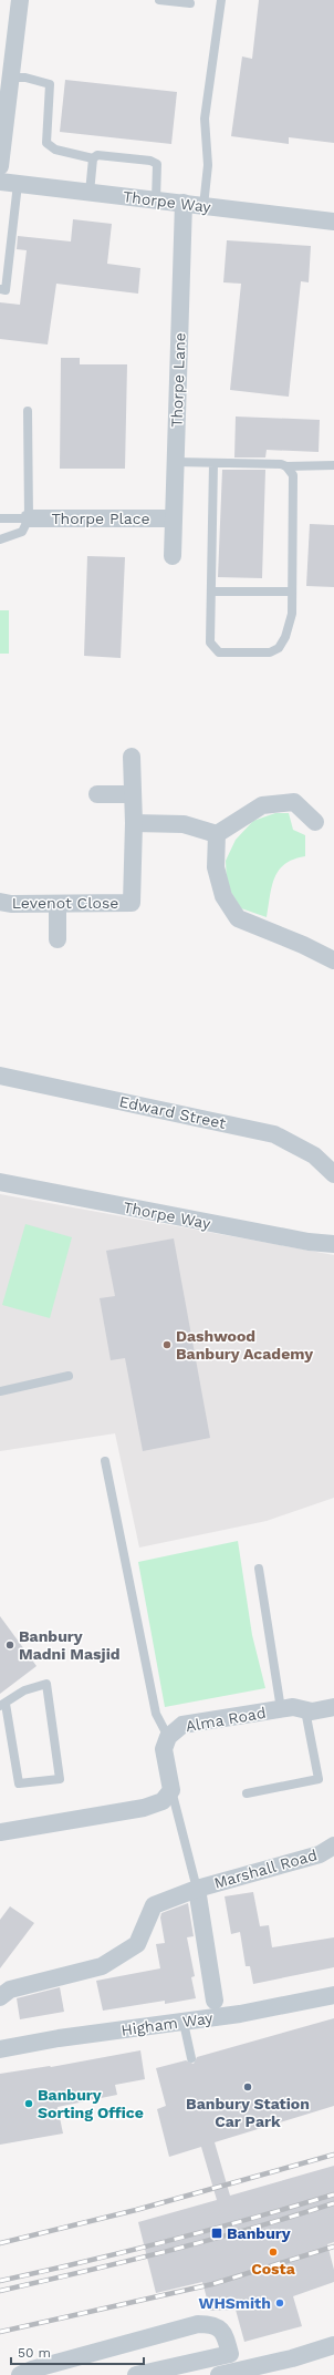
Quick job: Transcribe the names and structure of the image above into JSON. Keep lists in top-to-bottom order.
{
  "streets": {
    "street": [
      "Thorpe Way",
      "Thorpe Lane",
      "Thorpe Place",
      "Levenot Close",
      "Edward Street",
      "Alma Road",
      "Marshall Road",
      "Higham Way"
    ]
  },
  "crossings": [
    ["Thorpe Way", "Thorpe Lane"],
    ["Thorpe Lane", "Thorpe Place"]
  ],
  "places": {
    "other": [
      "Dashwood Banbury Academy",
      "Banbury Madni Masjid",
      "Banbury Station Car Park",
      "Banbury Sorting Office",
      "Costa",
      "WHSmith"
    ],
    "transit": ["Banbury"]
  },
  "scale_bar": "50 m"
}
